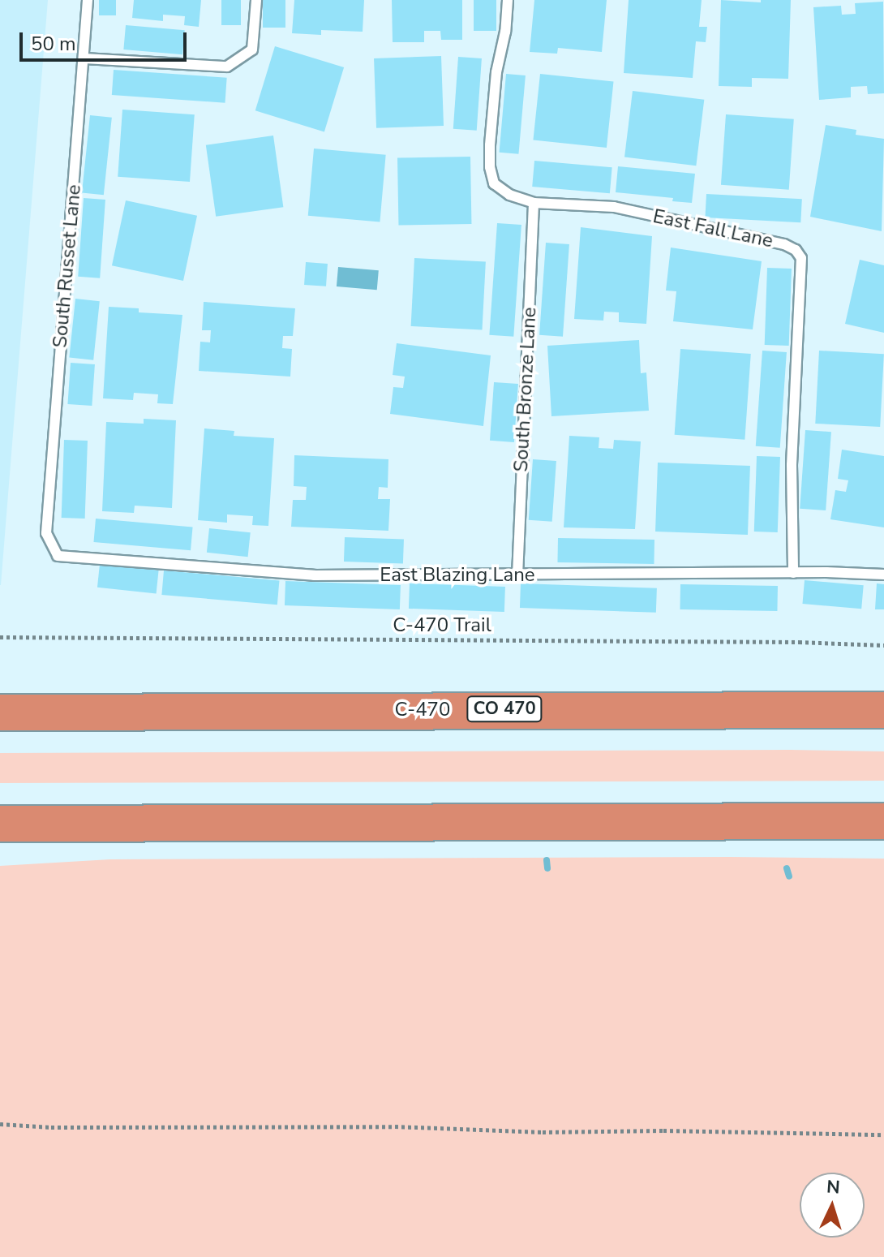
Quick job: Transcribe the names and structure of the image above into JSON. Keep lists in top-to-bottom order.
{
  "streets": {
    "highway": ["CO 470", "C-470"],
    "lane": [
      "East Fall Lane",
      "South Russet Lane",
      "South Bronze Lane",
      "East Blazing Lane"
    ],
    "path": ["C-470 Trail"]
  },
  "crossings": [
    ["East Fall Lane", "South Bronze Lane"],
    ["East Fall Lane", "East Blazing Lane"],
    ["South Russet Lane", "East Blazing Lane"],
    ["South Bronze Lane", "East Blazing Lane"]
  ],
  "scale_bar": "50 m",
  "north": "top"
}
